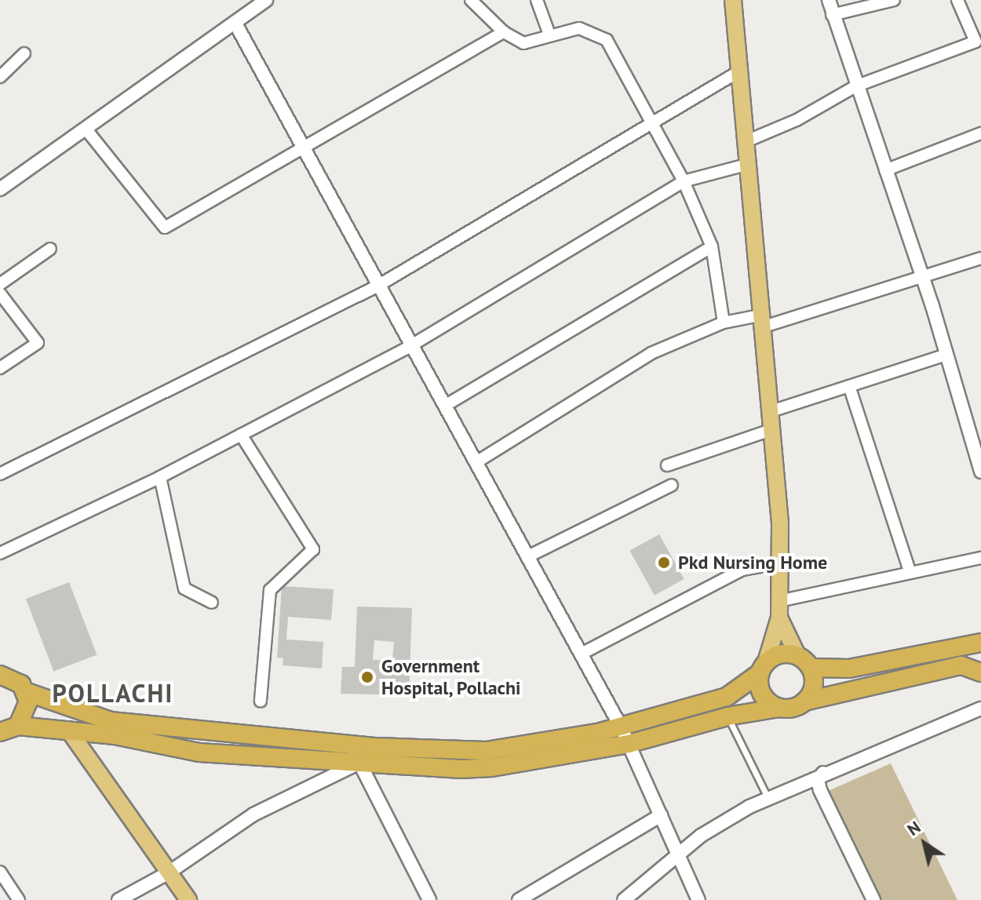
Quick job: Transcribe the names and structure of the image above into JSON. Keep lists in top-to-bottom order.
{
  "districts": ["POLLACHI"],
  "places": ["Pkd Nursing Home", "Government Hospital, Pollachi"],
  "north": "top left"
}
